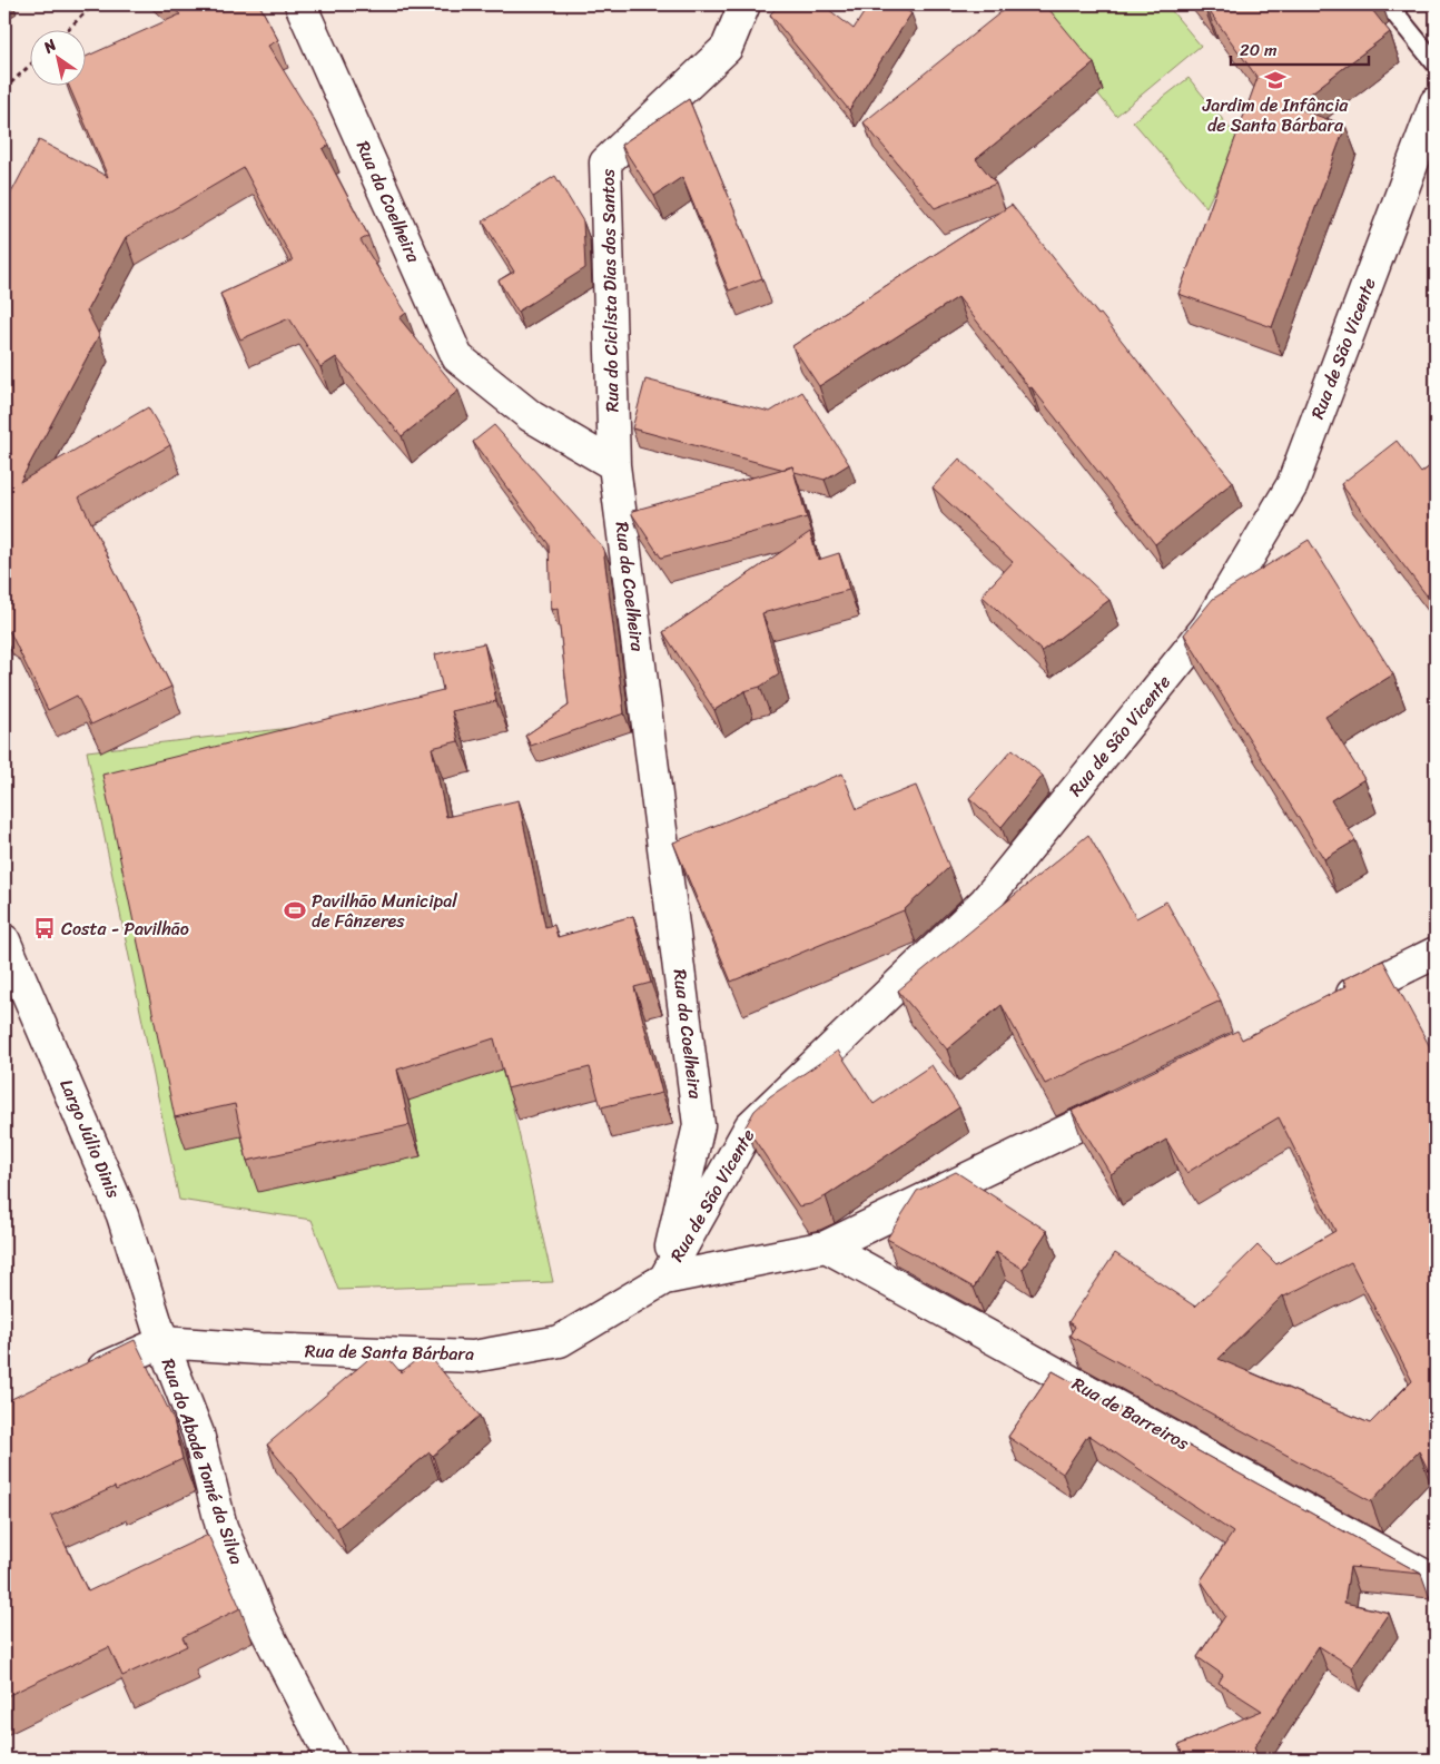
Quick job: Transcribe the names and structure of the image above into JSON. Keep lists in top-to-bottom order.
{
  "streets": {
    "street": [
      "Rua da Coelheira",
      "Rua do Ciclista Dias dos Santos",
      "Rua de São Vicente",
      "Largo Júlio Dinis",
      "Rua de Santa Bárbara",
      "Rua de Barreiros",
      "Rua do Abade Tomé da Silva"
    ]
  },
  "crossings": [
    ["Rua da Coelheira", "Rua do Ciclista Dias dos Santos"],
    ["Rua da Coelheira", "Rua de São Vicente"],
    ["Rua da Coelheira", "Rua de Santa Bárbara"],
    ["Rua de São Vicente", "Rua de Santa Bárbara"],
    ["Largo Júlio Dinis", "Rua de Santa Bárbara"],
    ["Largo Júlio Dinis", "Rua do Abade Tomé da Silva"],
    ["Rua de Santa Bárbara", "Rua de Barreiros"],
    ["Rua de Santa Bárbara", "Rua do Abade Tomé da Silva"]
  ],
  "places": {
    "school or university": ["Jardim de Infância de Santa Bárbara"],
    "sports": ["Pavilhão Municipal de Fânzeres"],
    "bus stop": ["Costa - Pavilhão"]
  },
  "scale_bar": "20 m",
  "north": "top left"
}
